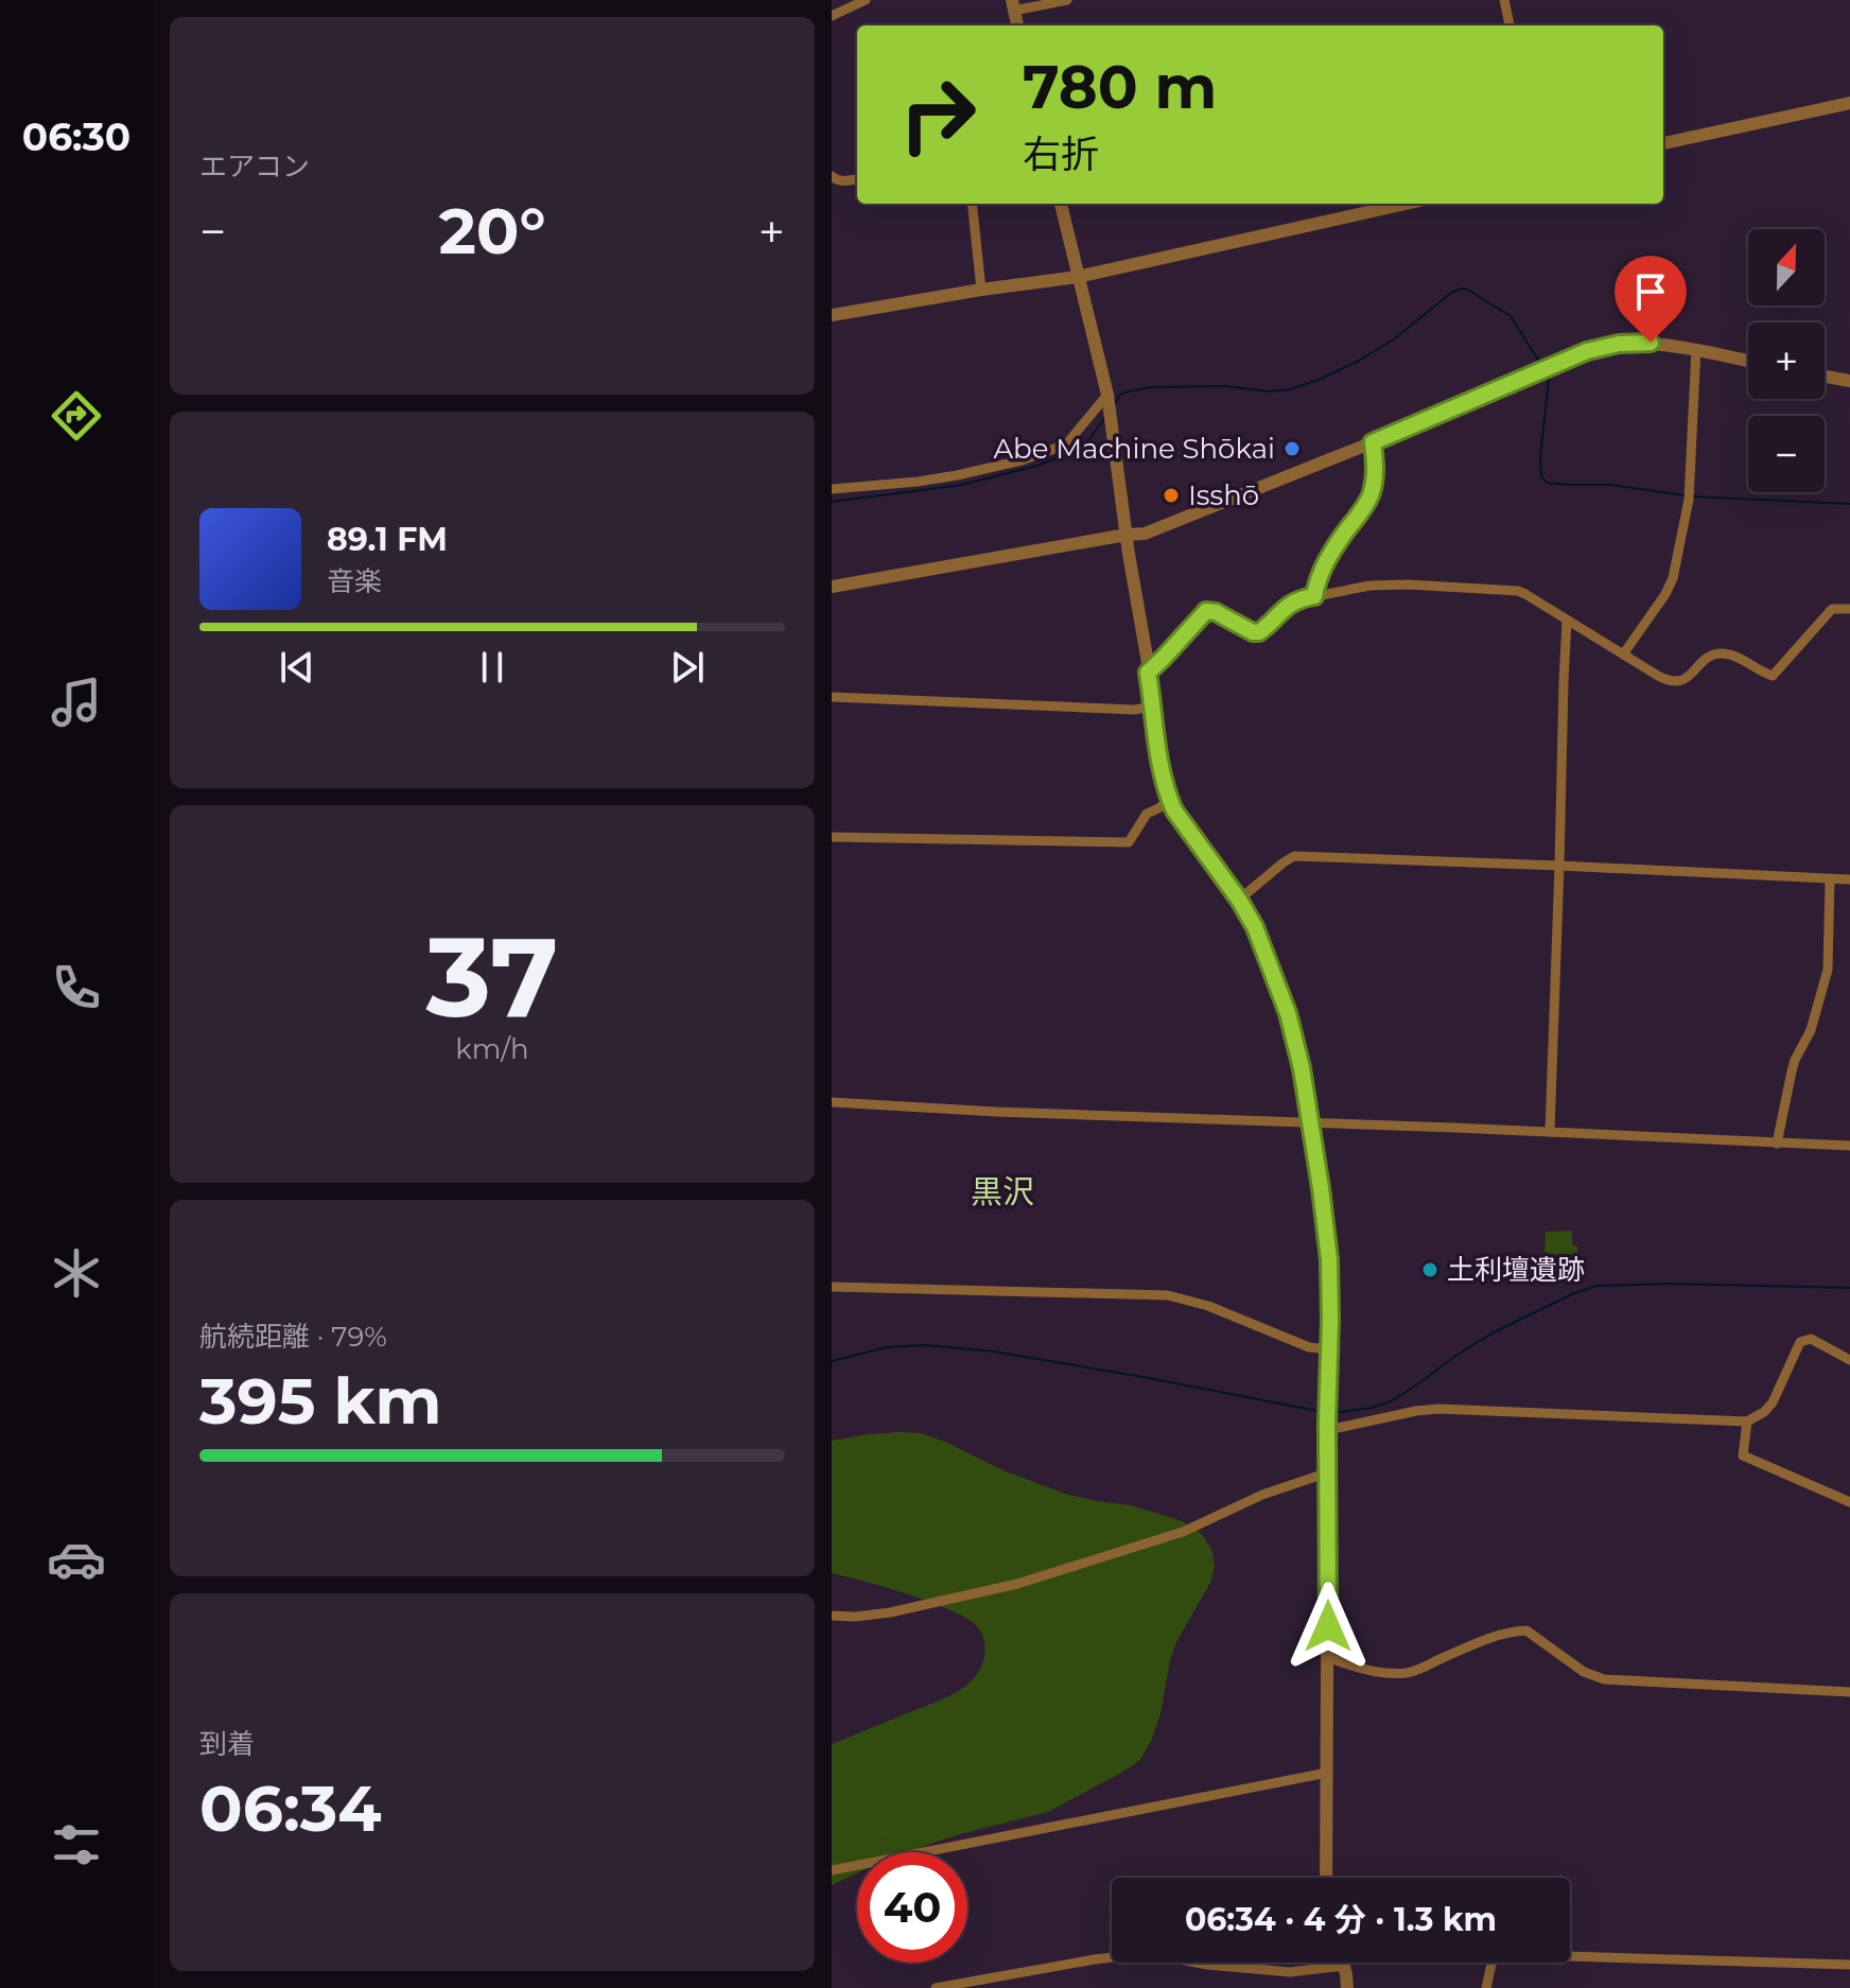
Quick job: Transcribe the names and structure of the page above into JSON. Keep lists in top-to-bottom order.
{
  "districts": ["黒沢"],
  "places": ["Abe Machine Shōkai", "Isshō", "土利壇遺跡"],
  "north": "top",
  "page": {
    "tabs": "06:30",
    "tile": [
      "エアコン",
      ["37", "km/h"],
      ["航続距離 · 79%", "395 km"],
      ["到着", "06:34"]
    ],
    "turn": ["780 m", "右折"],
    "heat": ["−", "20°", "+"],
    "map_buttons": ["+", "−"],
    "song": ["89.1 FM", "音楽"],
    "limit": "40",
    "trip": "06:34 · 4 分 · 1.3 km"
  }
}
